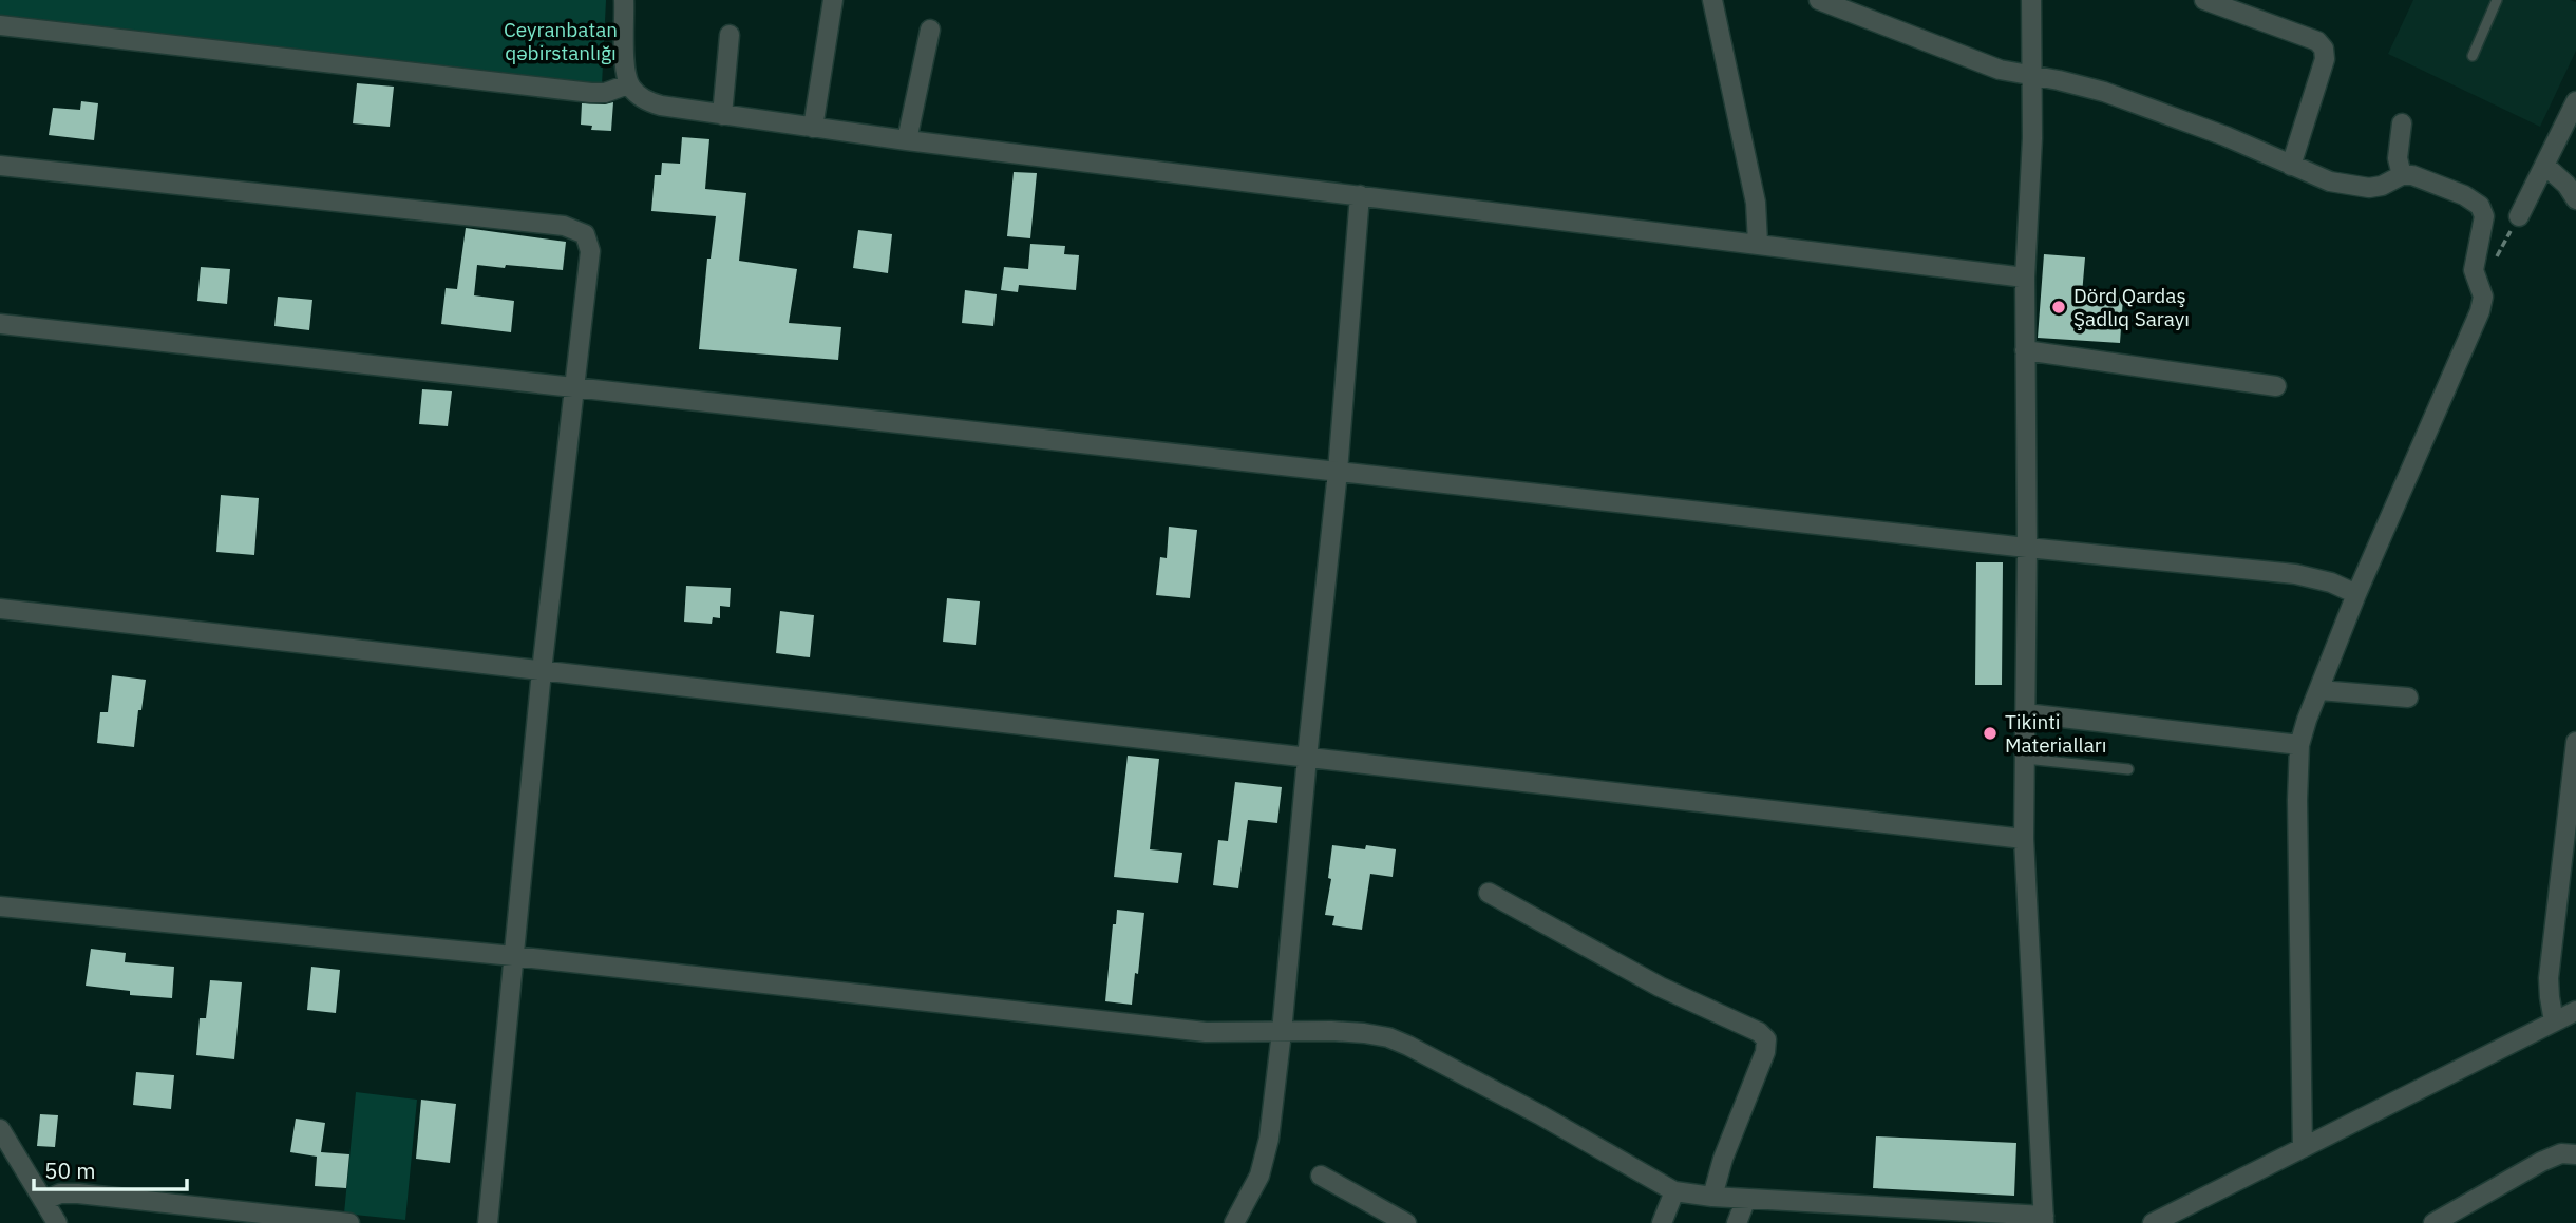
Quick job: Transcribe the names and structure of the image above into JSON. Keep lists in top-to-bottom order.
{
  "parks": ["Ceyranbatan qəbirstanlığı"],
  "places": ["Dörd Qardaş Şadlıq Sarayı", "Tikinti Materialları"],
  "scale_bar": "50 m"
}
